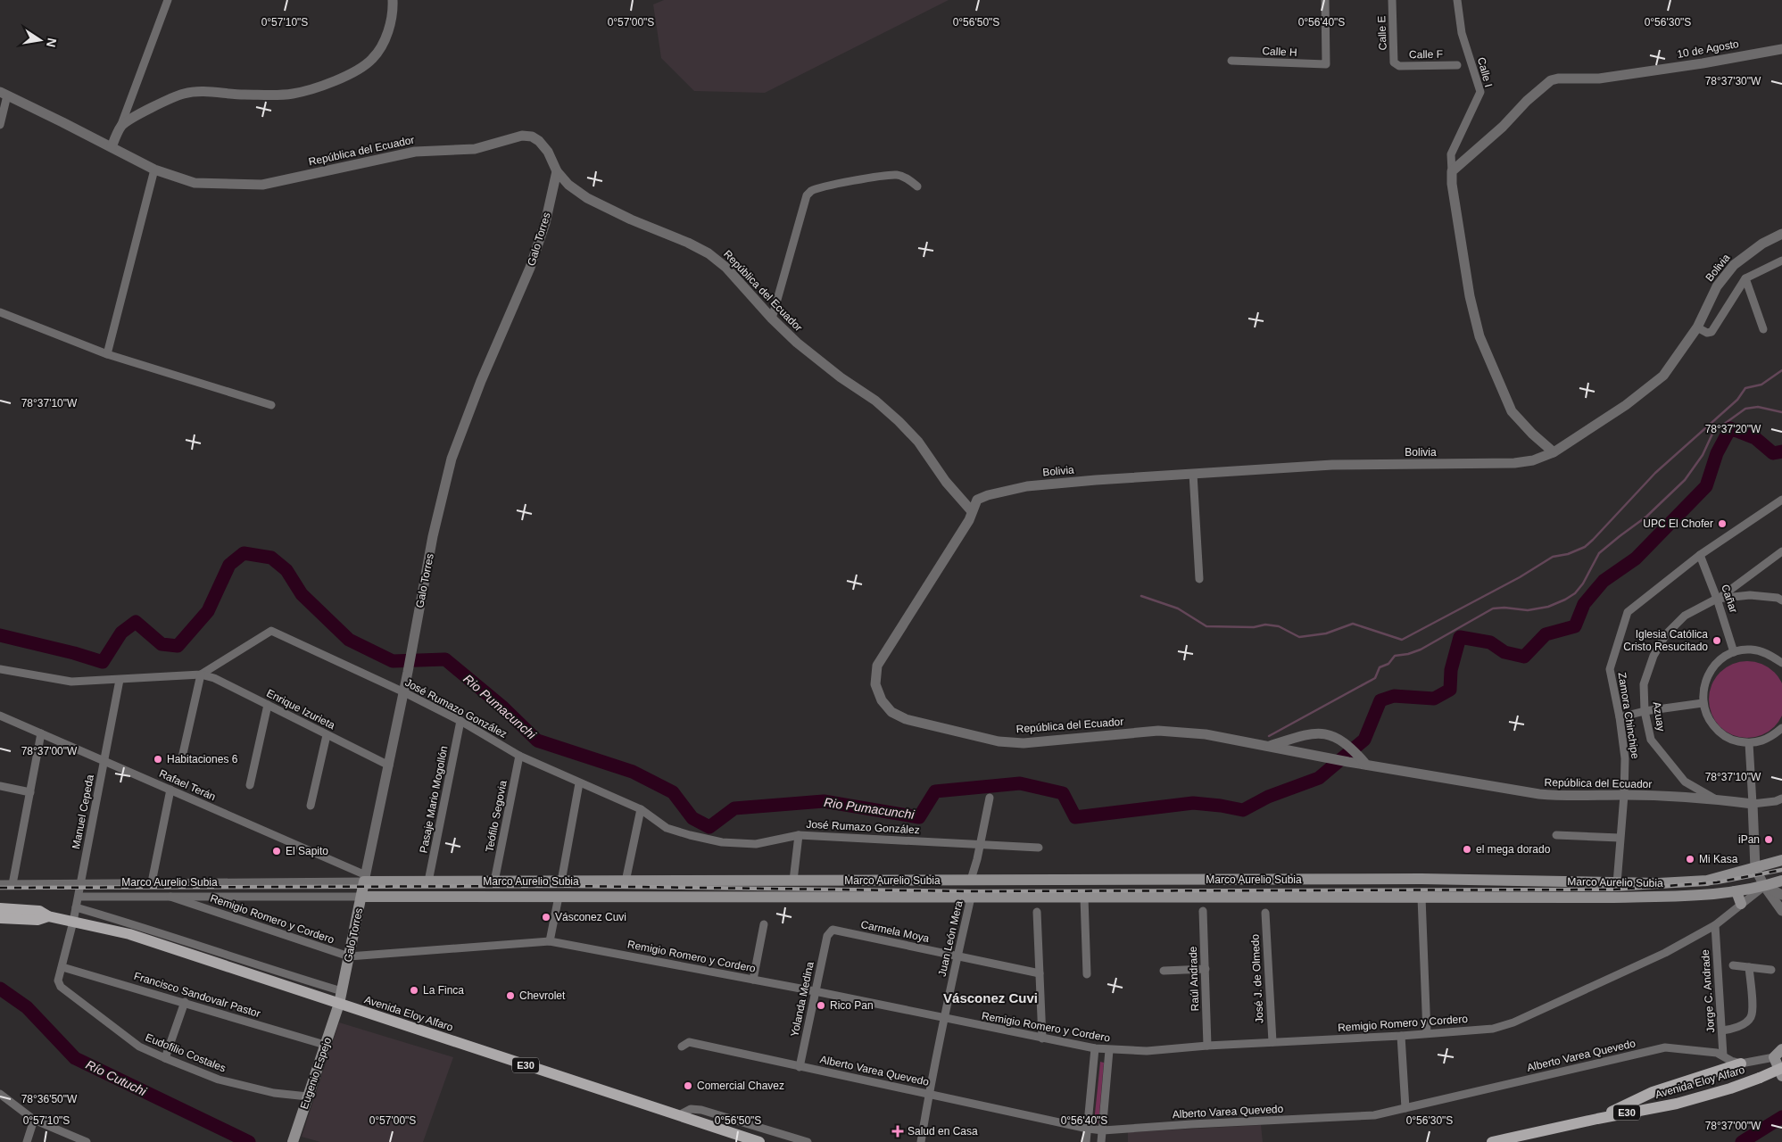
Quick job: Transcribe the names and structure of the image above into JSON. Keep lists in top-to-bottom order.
{
  "streets": {
    "main road": [
      "Galo Torres",
      "Marco Aurelio Subia",
      "Avenida Eloy Alfaro",
      "E30",
      "Eugenio Espejo"
    ],
    "street": [
      "Calle E",
      "10 de Agosto",
      "Calle H",
      "Calle F",
      "Calle I",
      "República del Ecuador",
      "Bolivia",
      "Cañar",
      "José Rumazo González",
      "Enrique Izurieta",
      "Zamora Chinchipe",
      "Azuay",
      "Rafael Terán",
      "Pasaje Mario Mogollón",
      "Manuel Cepeda",
      "Teófilo Segovia",
      "Remigio Romero y Cordero",
      "Carmela Moya",
      "Juan León Mera",
      "Raúl Andrade",
      "José J. de Olmedo",
      "Jorge C. Andrade",
      "Francisco Sandovalr Pastor",
      "Yolanda Medina",
      "Eudofilio Costales",
      "Alberto Varea Quevedo"
    ]
  },
  "crossings": [
    ["Calle E", "Calle F"],
    ["10 de Agosto", "Calle I"],
    ["República del Ecuador", "Galo Torres"],
    ["República del Ecuador", "Bolivia"],
    ["República del Ecuador", "Zamora Chinchipe"],
    ["República del Ecuador", "Azuay"],
    ["Galo Torres", "José Rumazo González"],
    ["Galo Torres", "Enrique Izurieta"],
    ["Galo Torres", "Rafael Terán"],
    ["Galo Torres", "Marco Aurelio Subia"],
    ["Galo Torres", "Remigio Romero y Cordero"],
    ["Galo Torres", "Avenida Eloy Alfaro"],
    ["Galo Torres", "Eugenio Espejo"],
    ["Cañar", "Zamora Chinchipe"],
    ["Cañar", "Azuay"],
    ["José Rumazo González", "Enrique Izurieta"],
    ["José Rumazo González", "Pasaje Mario Mogollón"],
    ["José Rumazo González", "Manuel Cepeda"],
    ["José Rumazo González", "Teófilo Segovia"],
    ["Zamora Chinchipe", "Marco Aurelio Subia"],
    ["Rafael Terán", "Manuel Cepeda"],
    ["Rafael Terán", "Marco Aurelio Subia"],
    ["Pasaje Mario Mogollón", "Marco Aurelio Subia"],
    ["Manuel Cepeda", "Marco Aurelio Subia"],
    ["Manuel Cepeda", "Avenida Eloy Alfaro"],
    ["Manuel Cepeda", "Eudofilio Costales"],
    ["Teófilo Segovia", "Marco Aurelio Subia"],
    ["Marco Aurelio Subia", "Remigio Romero y Cordero"],
    ["Marco Aurelio Subia", "Juan León Mera"],
    ["Remigio Romero y Cordero", "Juan León Mera"],
    ["Remigio Romero y Cordero", "Raúl Andrade"],
    ["Remigio Romero y Cordero", "José J. de Olmedo"],
    ["Remigio Romero y Cordero", "Jorge C. Andrade"],
    ["Remigio Romero y Cordero", "Yolanda Medina"],
    ["Carmela Moya", "Juan León Mera"],
    ["Carmela Moya", "Yolanda Medina"],
    ["Juan León Mera", "Alberto Varea Quevedo"],
    ["Jorge C. Andrade", "Alberto Varea Quevedo"],
    ["Francisco Sandovalr Pastor", "Eudofilio Costales"],
    ["Francisco Sandovalr Pastor", "Eugenio Espejo"],
    ["Yolanda Medina", "Alberto Varea Quevedo"],
    ["Avenida Eloy Alfaro", "Eudofilio Costales"],
    ["Avenida Eloy Alfaro", "Eugenio Espejo"],
    ["Eudofilio Costales", "Eugenio Espejo"]
  ],
  "districts": ["Vásconez Cuvi"],
  "water": ["Rio Pumacunchi", "Río Cutuchi"],
  "places": {
    "other": [
      "UPC El Chofer",
      "Iglesia Católica Cristo Resucitado",
      "Habitaciones 6",
      "iPan",
      "el mega dorado",
      "El Sapito",
      "Mi Kasa",
      "Vásconez Cuvi",
      "La Finca",
      "Chevrolet",
      "Rico Pan",
      "Comercial Chavez"
    ],
    "health": ["Salud en Casa"]
  },
  "north": "right",
  "coordinates": [
    "0°57'10\"S",
    "0°57'00\"S",
    "0°56'50\"S",
    "0°56'40\"S",
    "0°56'30\"S",
    "78°37'30\"W",
    "78°37'10\"W",
    "78°37'20\"W",
    "78°37'00\"W",
    "78°36'50\"W"
  ]
}
